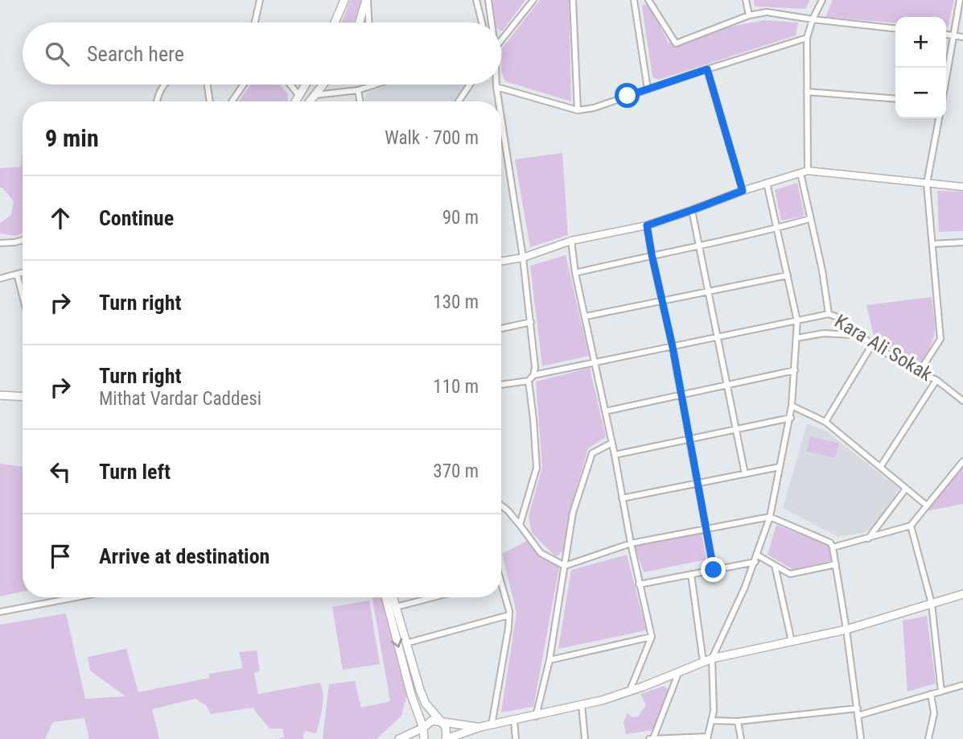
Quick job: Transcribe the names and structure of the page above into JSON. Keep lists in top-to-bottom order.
{
  "streets": {
    "street": ["Kara Ali Sokak"]
  },
  "page": {
    "map_buttons": ["+", "−"],
    "search": "Search here",
    "heading": ["9 min", "Walk · 700 m"],
    "list": [
      ["Continue", "90 m"],
      ["Turn right", "130 m"],
      ["Turn right", "Mithat Vardar Caddesi", "110 m"],
      ["Turn left", "370 m"],
      "Arrive at destination"
    ]
  }
}
